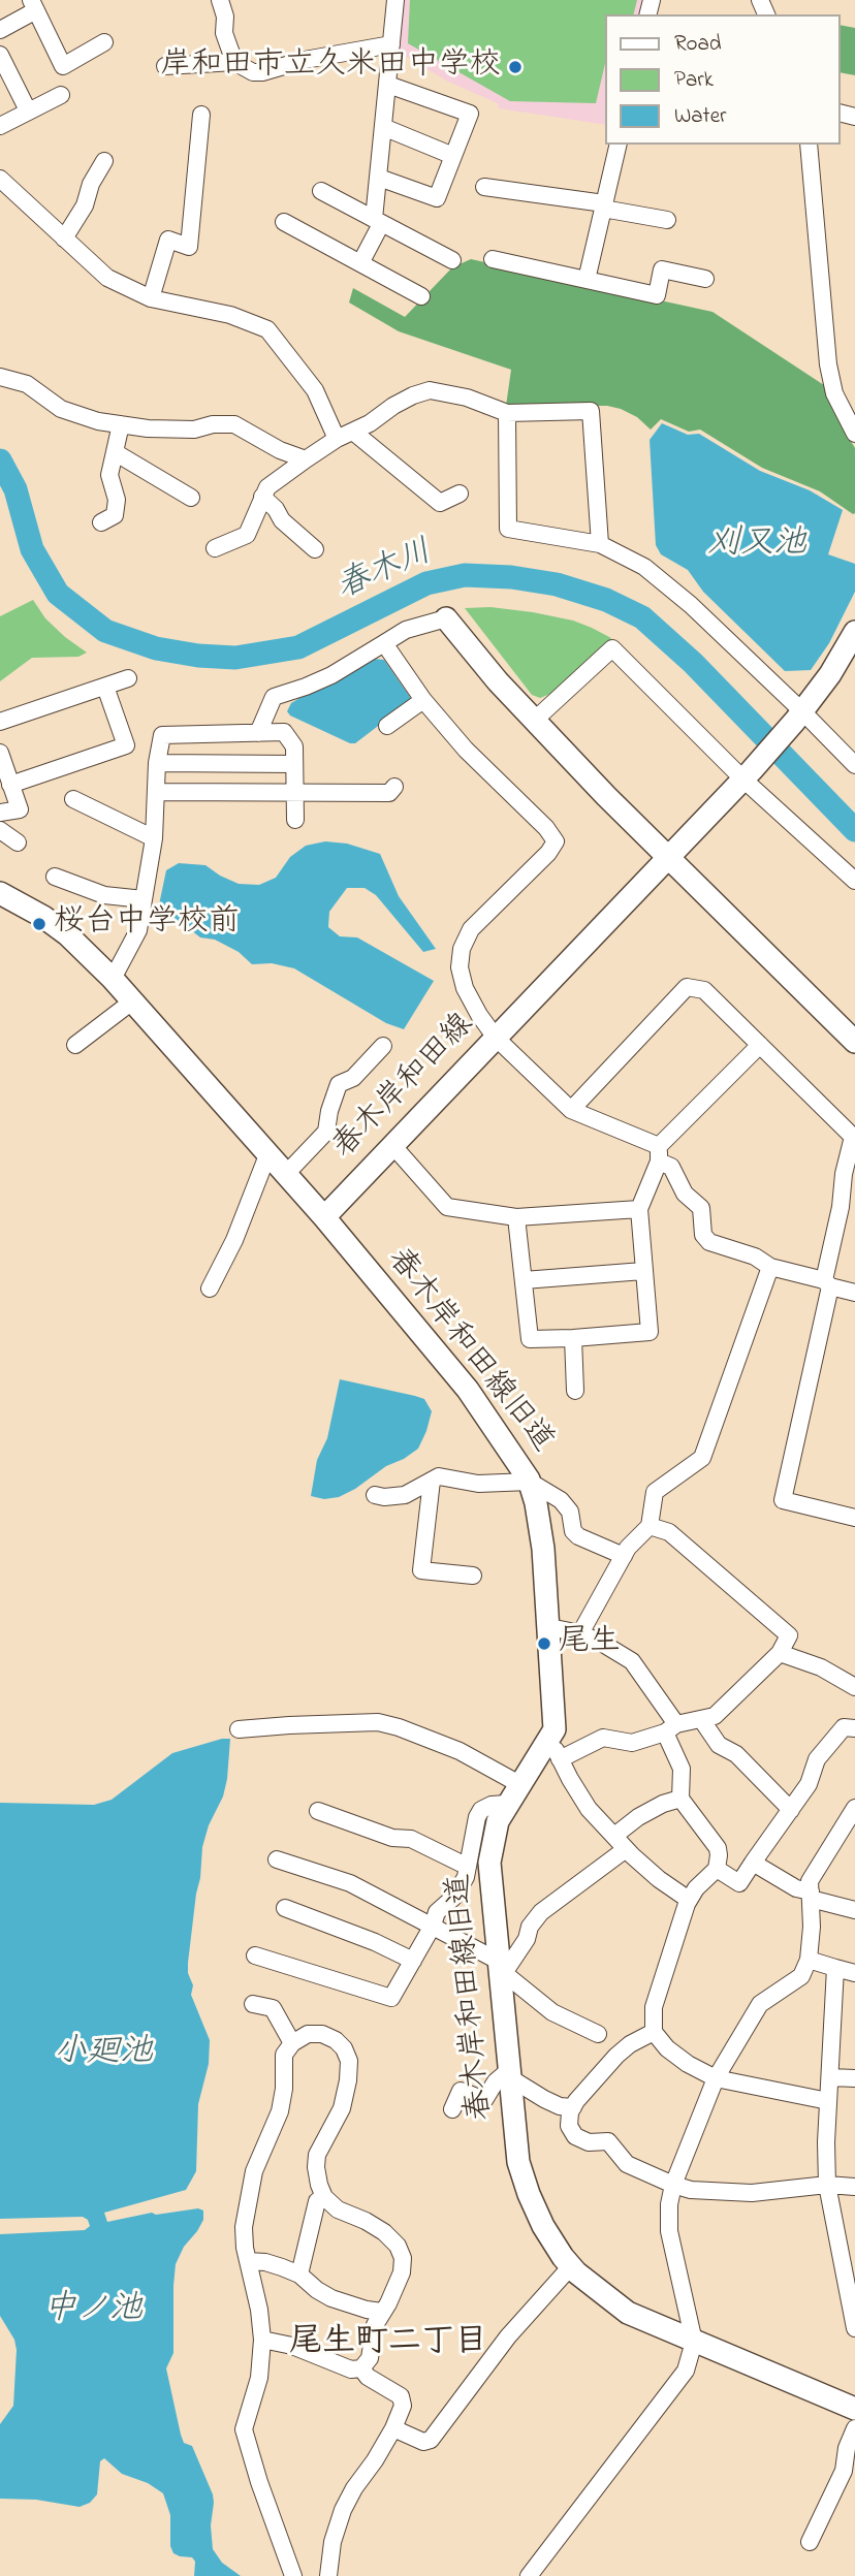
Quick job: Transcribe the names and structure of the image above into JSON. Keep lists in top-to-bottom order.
{
  "streets": {
    "street": ["春木岸和田線", "春木岸和田線旧道"]
  },
  "crossings": [
    ["春木岸和田線", "春木岸和田線旧道"]
  ],
  "districts": ["尾生町二丁目"],
  "water": [
    "刈又池",
    "春木川",
    "小廻池",
    "中ノ池"
  ],
  "places": ["岸和田市立久米田中学校", "桜台中学校前", "尾生"],
  "legend": ["Road", "Park", "Water"]
}
